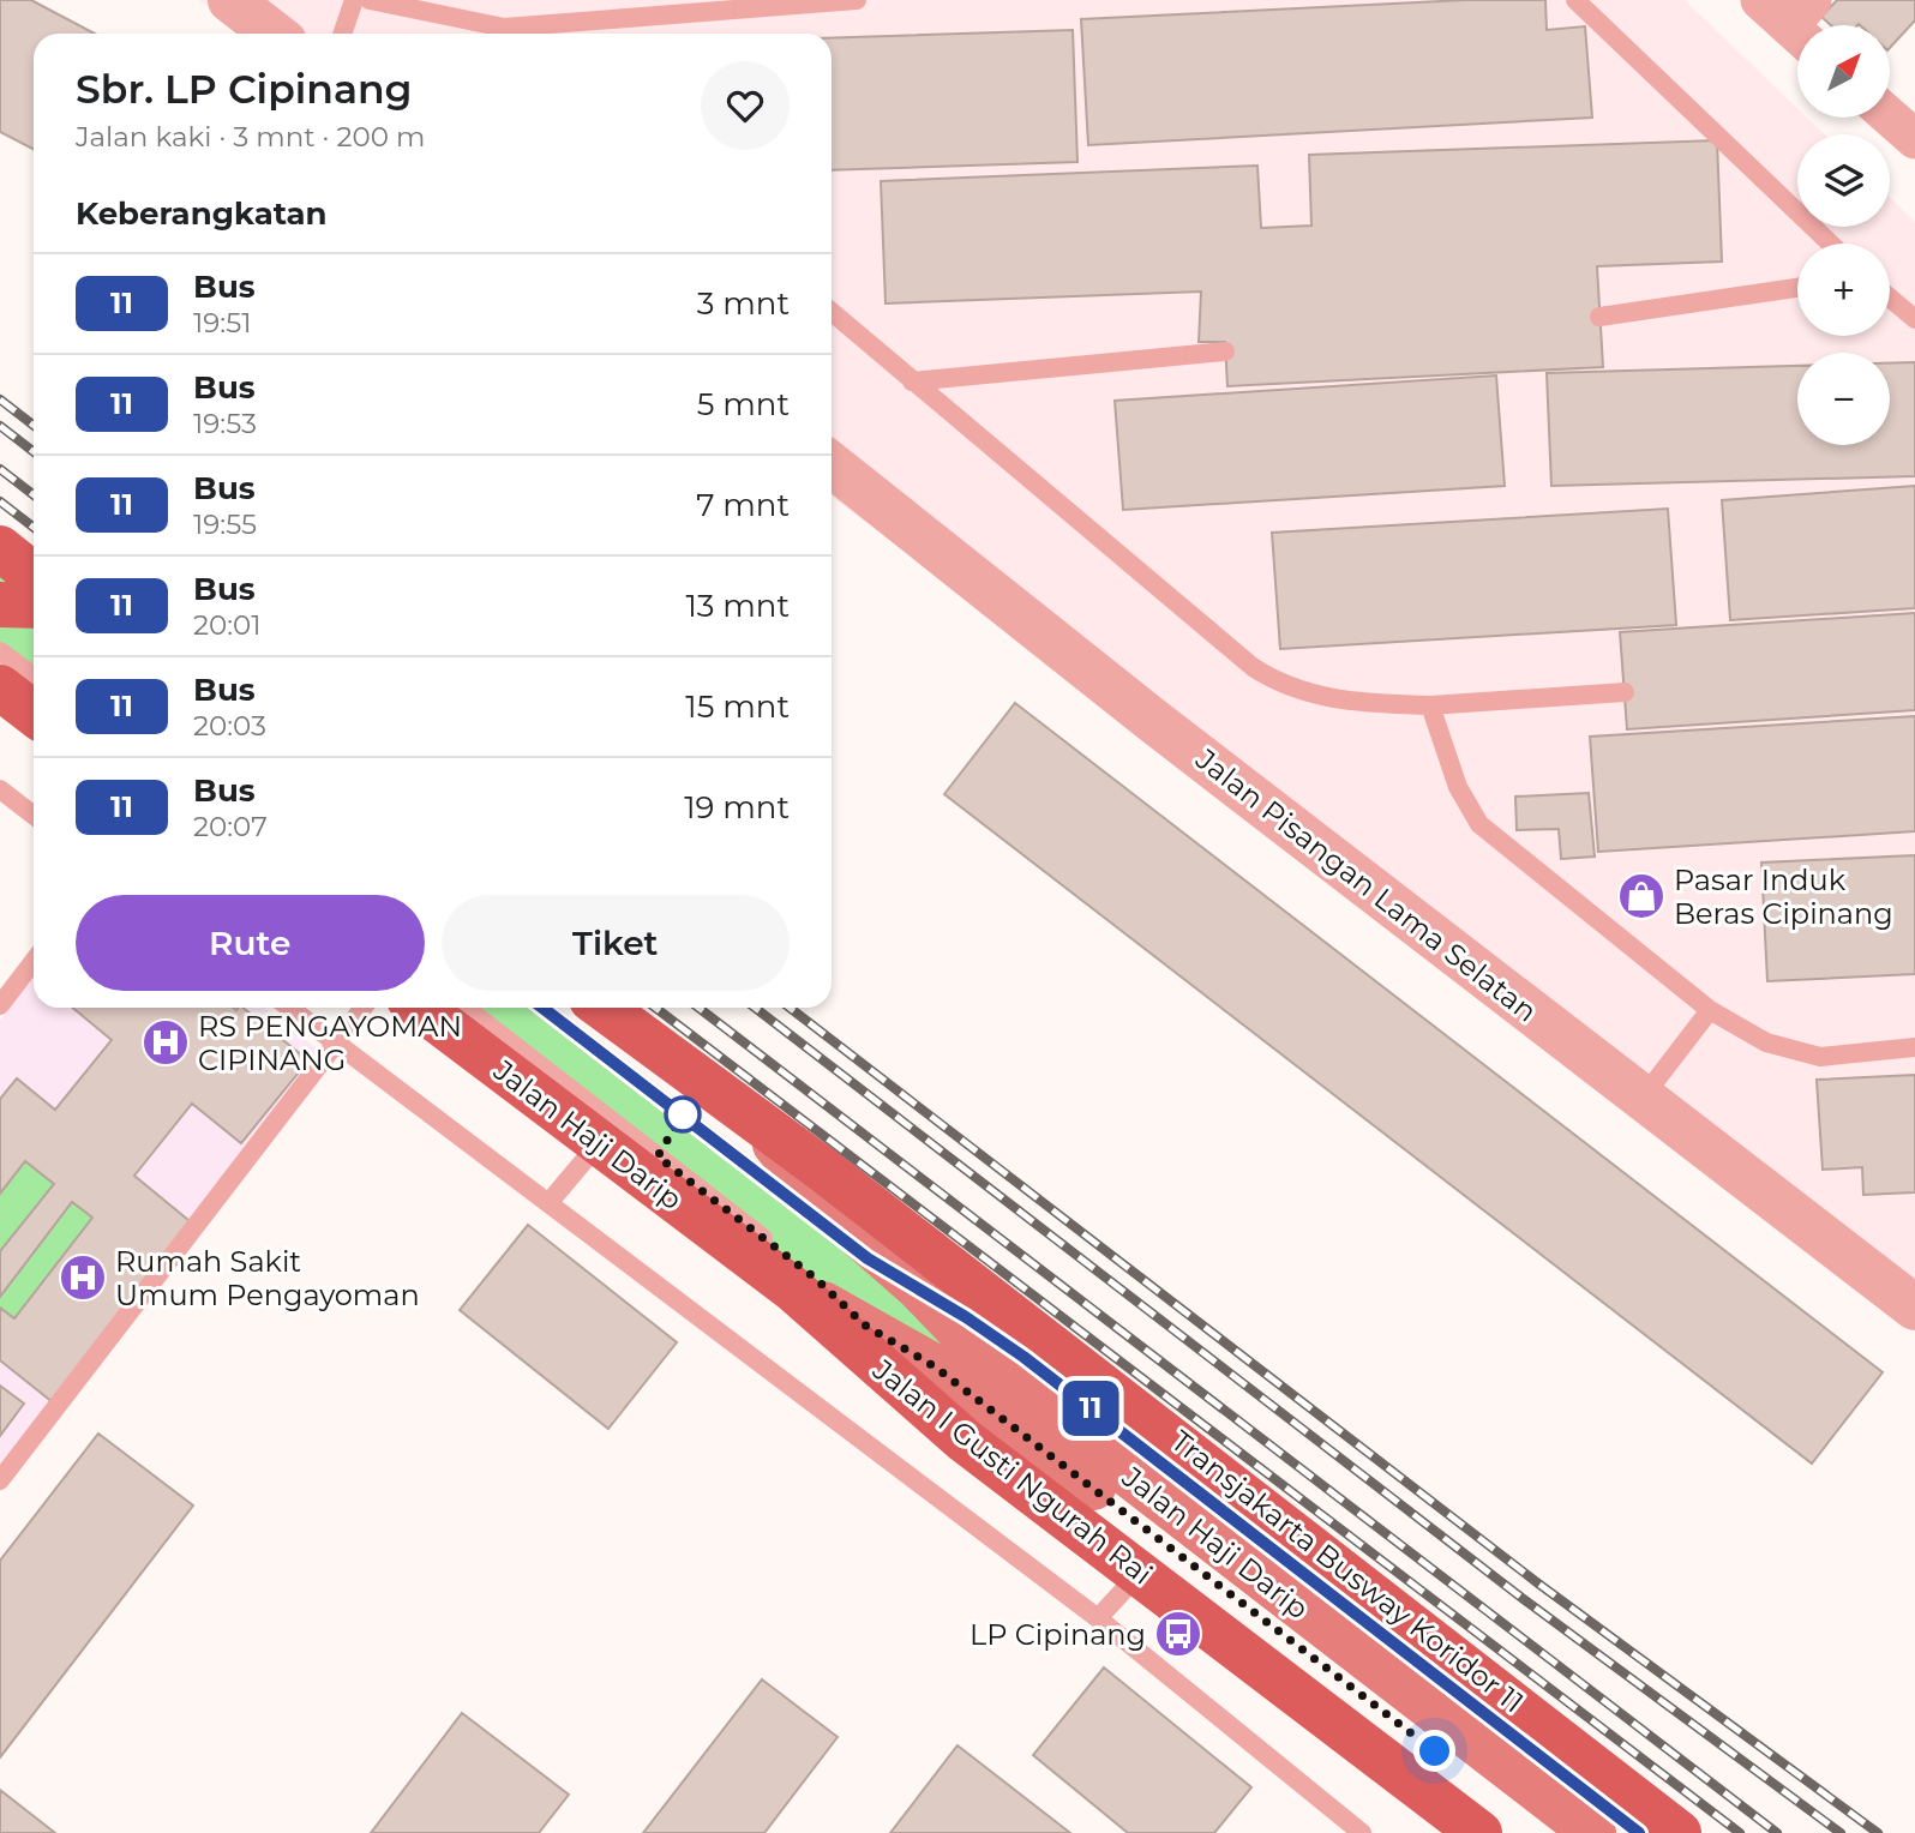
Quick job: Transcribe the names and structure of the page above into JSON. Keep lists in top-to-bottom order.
{
  "streets": {
    "main road": ["Jalan Haji Darip", "Jalan I Gusti Ngurah Rai"],
    "street": ["Jalan Pisangan Lama Selatan"],
    "lane": ["Transjakarta Busway Koridor 11"]
  },
  "crossings": [
    ["Jalan Haji Darip", "Jalan I Gusti Ngurah Rai"],
    ["Jalan Haji Darip", "Transjakarta Busway Koridor 11"]
  ],
  "places": {
    "shop": ["Pasar Induk Beras Cipinang"],
    "hospital": ["RS PENGAYOMAN CIPINANG", "Rumah Sakit Umum Pengayoman"],
    "bus stop": ["LP Cipinang"]
  },
  "lines": ["bus line 11"],
  "north": "top right",
  "page": {
    "on_map": "11",
    "map_buttons": ["+", "−"],
    "heading": [
      ["Sbr. LP Cipinang", "Jalan kaki · 3 mnt · 200 m"],
      "Keberangkatan"
    ],
    "list": [
      {
        "mark": "11",
        "name": "Bus",
        "note": "19:51",
        "value": "3 mnt"
      },
      {
        "mark": "11",
        "name": "Bus",
        "note": "19:53",
        "value": "5 mnt"
      },
      {
        "mark": "11",
        "name": "Bus",
        "note": "19:55",
        "value": "7 mnt"
      },
      {
        "mark": "11",
        "name": "Bus",
        "note": "20:01",
        "value": "13 mnt"
      },
      {
        "mark": "11",
        "name": "Bus",
        "note": "20:03",
        "value": "15 mnt"
      },
      {
        "mark": "11",
        "name": "Bus",
        "note": "20:07",
        "value": "19 mnt"
      }
    ],
    "buttons": ["Rute", "Tiket"]
  }
}
